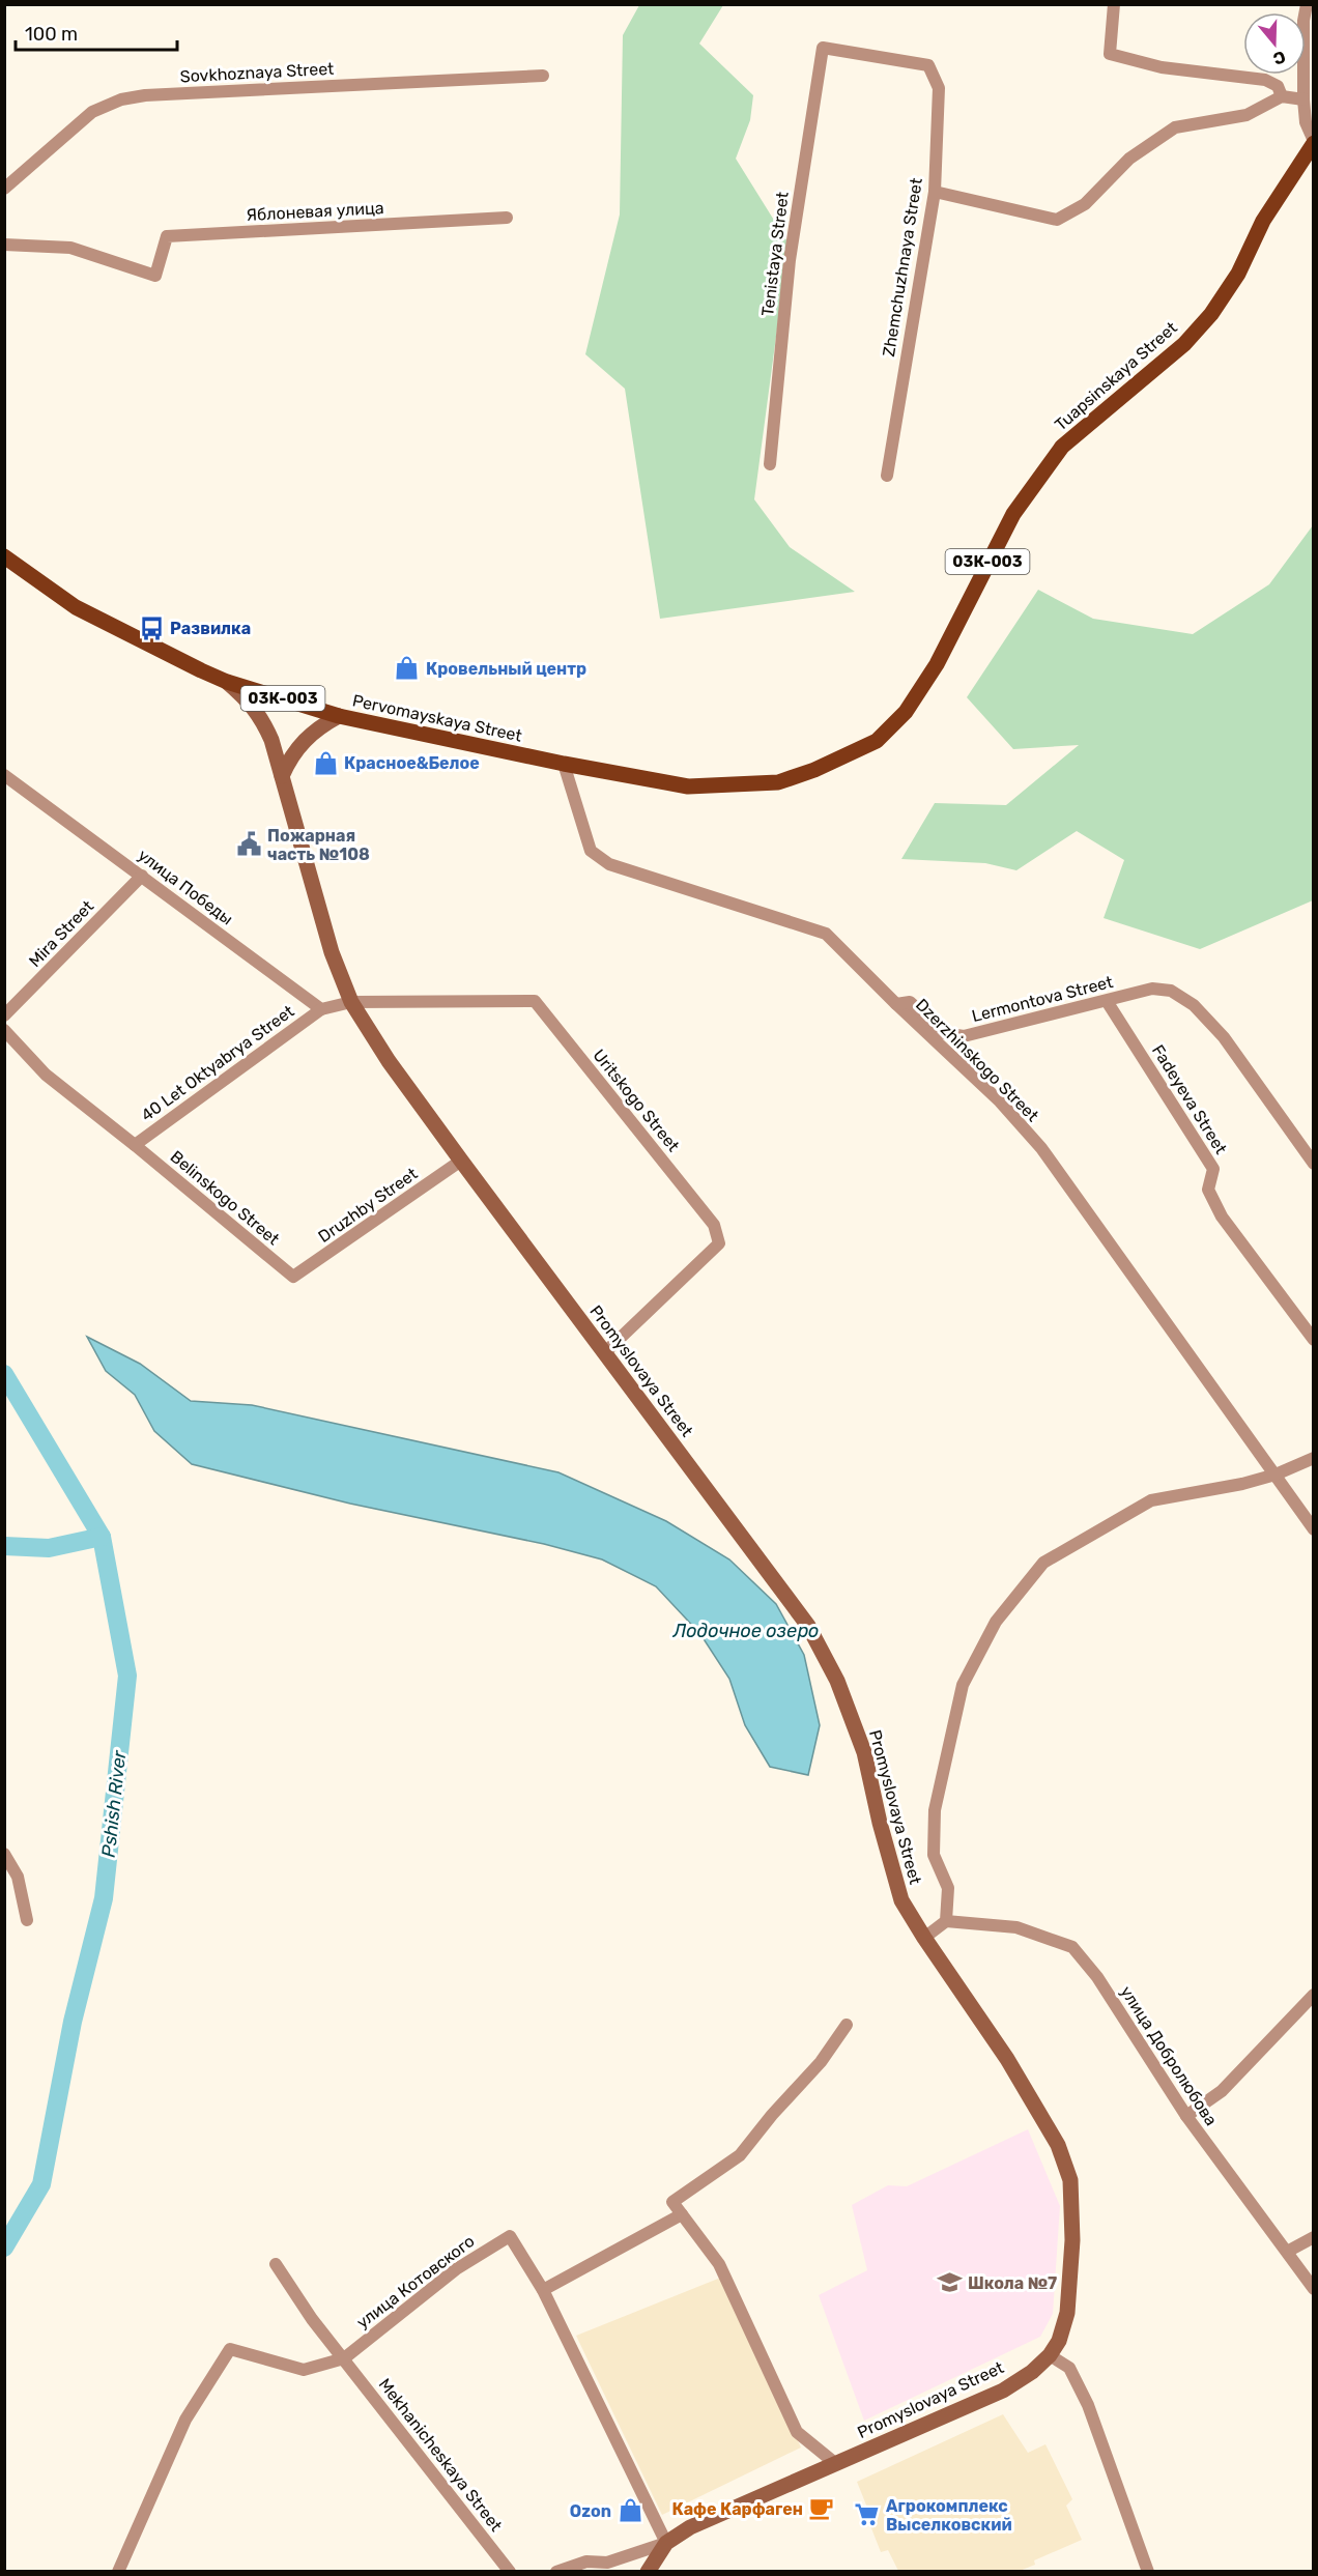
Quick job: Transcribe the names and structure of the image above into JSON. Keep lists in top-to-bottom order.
{
  "streets": {
    "main road": [
      "Tuapsinskaya Street",
      "03К-003",
      "Pervomayskaya Street",
      "Promyslovaya Street"
    ],
    "street": [
      "Sovkhoznaya Street",
      "Яблоневая улица",
      "Tenistaya Street",
      "Zhemchuzhnaya Street",
      "улица Победы",
      "Mira Street",
      "Lermontova Street",
      "Dzerzhinskogo Street",
      "40 Let Oktyabrya Street",
      "Fadeyeva Street",
      "Uritskogo Street",
      "Belinskogo Street",
      "Druzhby Street",
      "улица Добролюбова",
      "улица Котовского",
      "Mekhanicheskaya Street"
    ]
  },
  "crossings": [
    ["Tenistaya Street", "Zhemchuzhnaya Street"],
    ["Tuapsinskaya Street", "Pervomayskaya Street"],
    ["Tuapsinskaya Street", "Dzerzhinskogo Street"],
    ["Pervomayskaya Street", "Dzerzhinskogo Street"],
    ["Pervomayskaya Street", "Promyslovaya Street"],
    ["улица Победы", "Mira Street"],
    ["улица Победы", "40 Let Oktyabrya Street"],
    ["Lermontova Street", "Dzerzhinskogo Street"],
    ["Lermontova Street", "Fadeyeva Street"],
    ["40 Let Oktyabrya Street", "Belinskogo Street"],
    ["Uritskogo Street", "Promyslovaya Street"],
    ["Belinskogo Street", "Druzhby Street"],
    ["Druzhby Street", "Promyslovaya Street"],
    ["улица Котовского", "Mekhanicheskaya Street"]
  ],
  "water": ["Лодочное озеро", "Pshish River"],
  "places": {
    "bus stop": ["Развилка"],
    "shop": ["Кровельный центр", "Красное&Белое", "Ozon"],
    "public building": ["Пожарная часть №108"],
    "school or university": ["Школа №7"],
    "cafe": ["Кафе Карфаген"],
    "supermarket": ["Агрокомплекс Выселковский"]
  },
  "scale_bar": "100 m",
  "north": "bottom"
}
